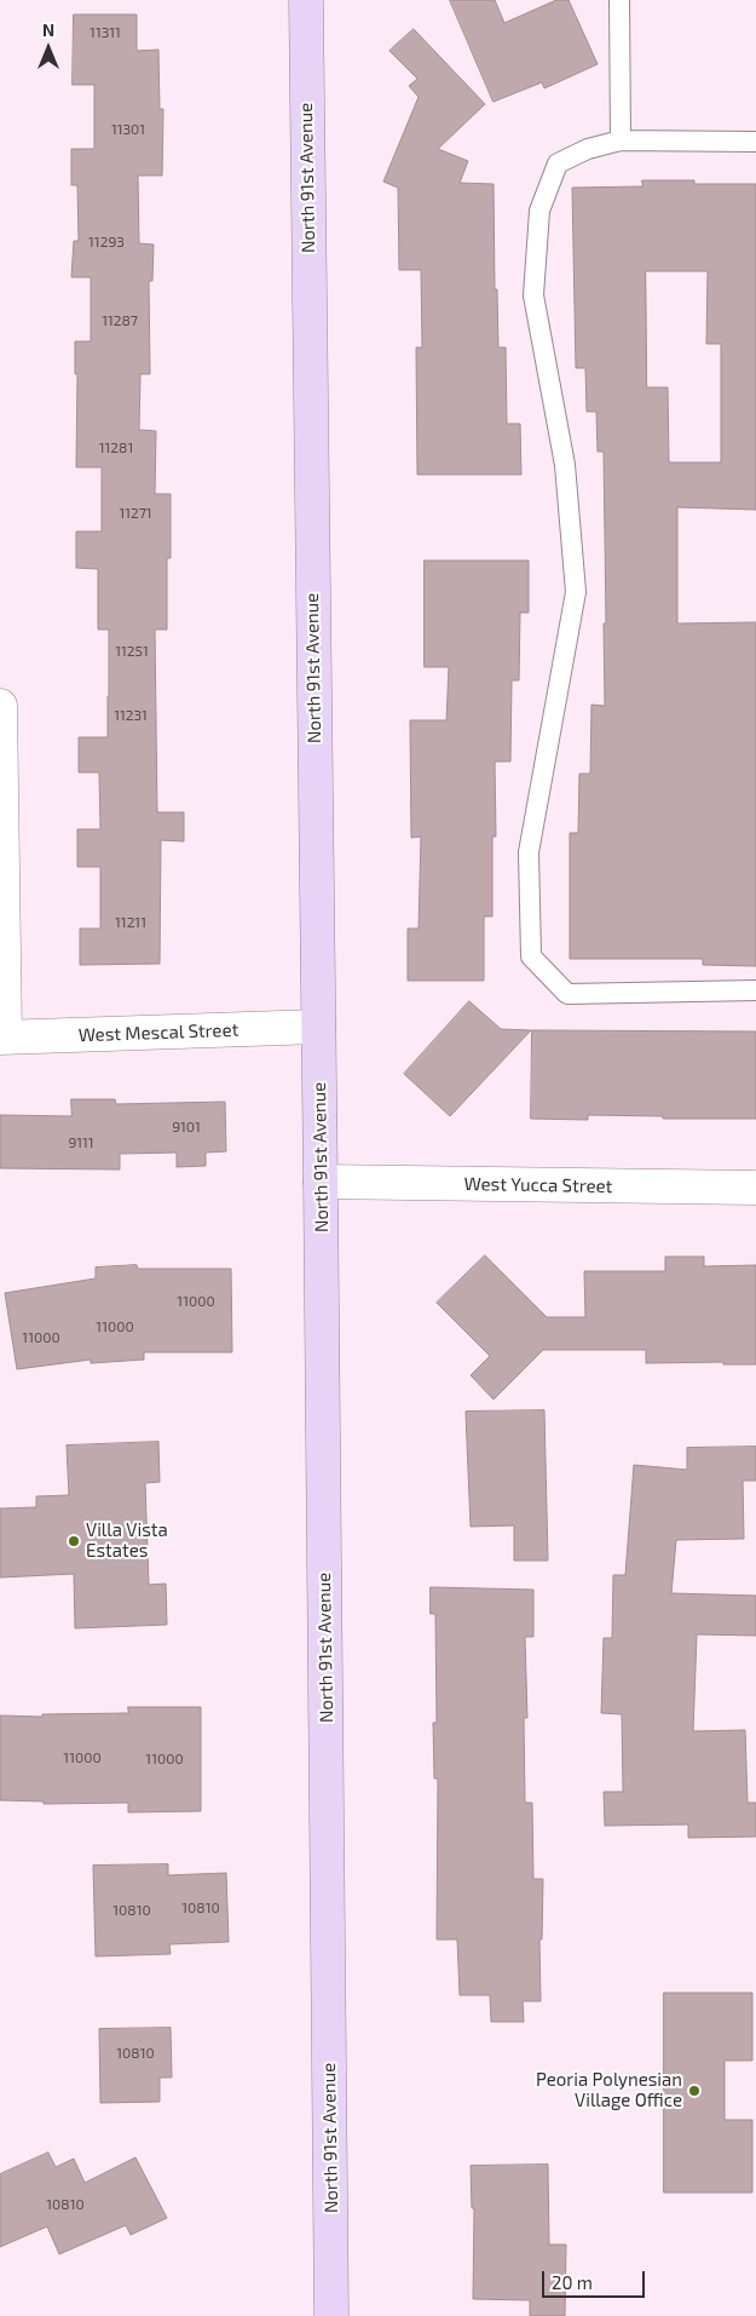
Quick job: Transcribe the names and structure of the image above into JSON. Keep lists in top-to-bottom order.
{
  "streets": {
    "main road": ["North 91st Avenue"],
    "street": ["West Mescal Street", "West Yucca Street"]
  },
  "crossings": [
    ["North 91st Avenue", "West Mescal Street"],
    ["North 91st Avenue", "West Yucca Street"]
  ],
  "places": ["Villa Vista Estates", "Peoria Polynesian Village Office"],
  "house_numbers": [
    "11311",
    "11301",
    "11293",
    "11287",
    "11281",
    "11271",
    "11251",
    "11231",
    "11211",
    "9101",
    "9111",
    "11000",
    "11000",
    "11000",
    "11000",
    "11000",
    "10810",
    "10810",
    "10810",
    "10810"
  ],
  "scale_bar": "20 m",
  "north": "top"
}
